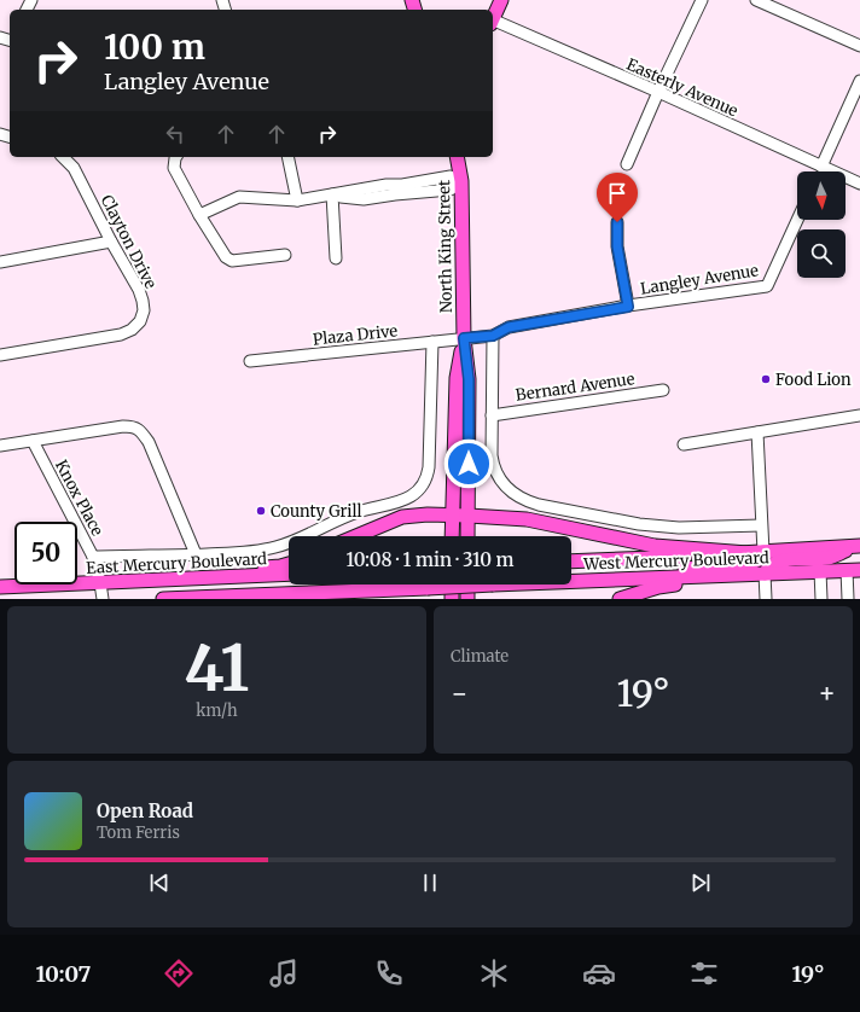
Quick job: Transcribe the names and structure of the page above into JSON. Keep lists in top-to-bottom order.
{
  "streets": {
    "main road": ["North King Street", "West Mercury Boulevard", "East Mercury Boulevard"],
    "street": [
      "Easterly Avenue",
      "Clayton Drive",
      "Langley Avenue",
      "Plaza Drive",
      "Bernard Avenue",
      "Knox Place"
    ]
  },
  "crossings": [
    ["North King Street", "Langley Avenue"],
    ["North King Street", "Plaza Drive"],
    ["Langley Avenue", "Plaza Drive"],
    ["Knox Place", "East Mercury Boulevard"]
  ],
  "places": ["Food Lion", "County Grill"],
  "north": "bottom",
  "page": {
    "turn": ["100 m", "Langley Avenue"],
    "limit": "50",
    "trip": "10:08 · 1 min · 310 m",
    "tile": [
      ["41", "km/h"],
      "Climate"
    ],
    "heat": ["−", "19°", "+"],
    "song": ["Open Road", "Tom Ferris"],
    "tabs": ["10:07", "19°"]
  }
}
